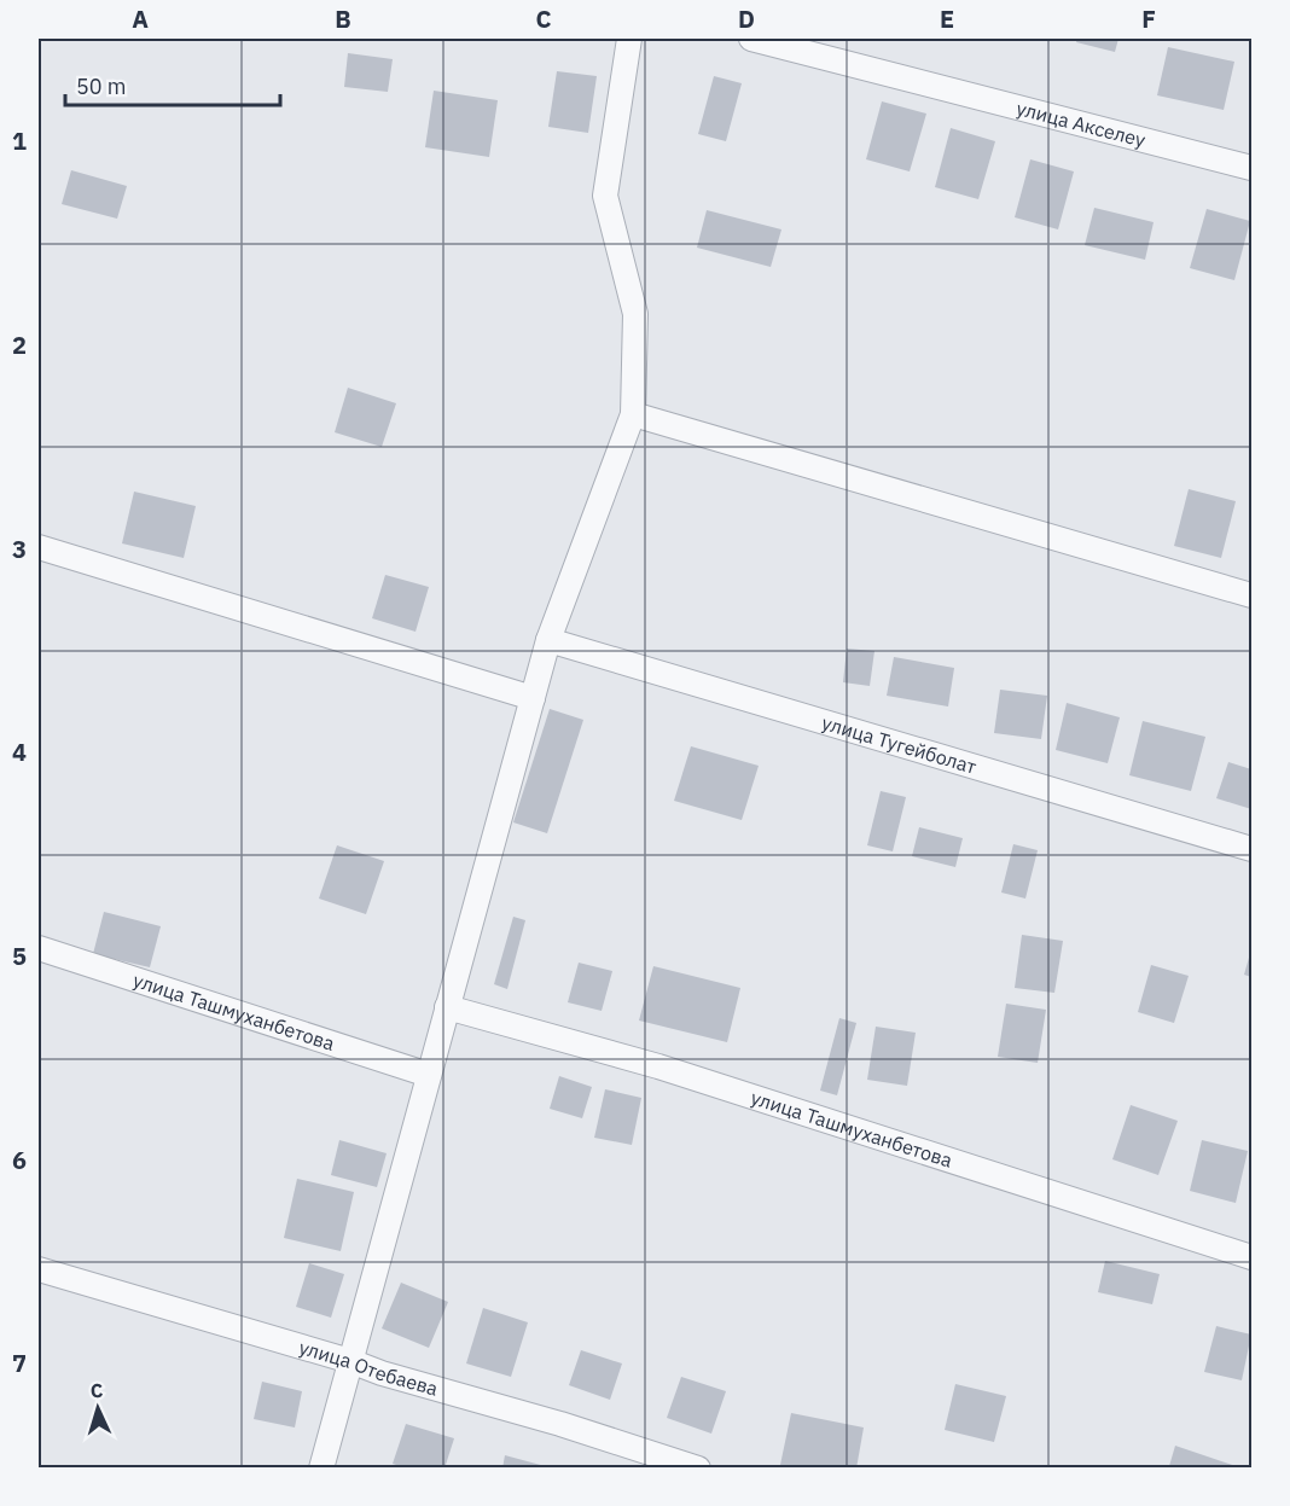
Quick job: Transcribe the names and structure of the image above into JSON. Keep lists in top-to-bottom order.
{
  "streets": {
    "street": [
      "улица Акселеу",
      "улица Тугейболат",
      "улица Ташмуханбетова",
      "улица Отебаева"
    ]
  },
  "scale_bar": "50 m",
  "north": "top",
  "grid": {
    "columns": [
      "A",
      "B",
      "C",
      "D",
      "E",
      "F"
    ],
    "rows": [
      "1",
      "2",
      "3",
      "4",
      "5",
      "6",
      "7"
    ]
  }
}
